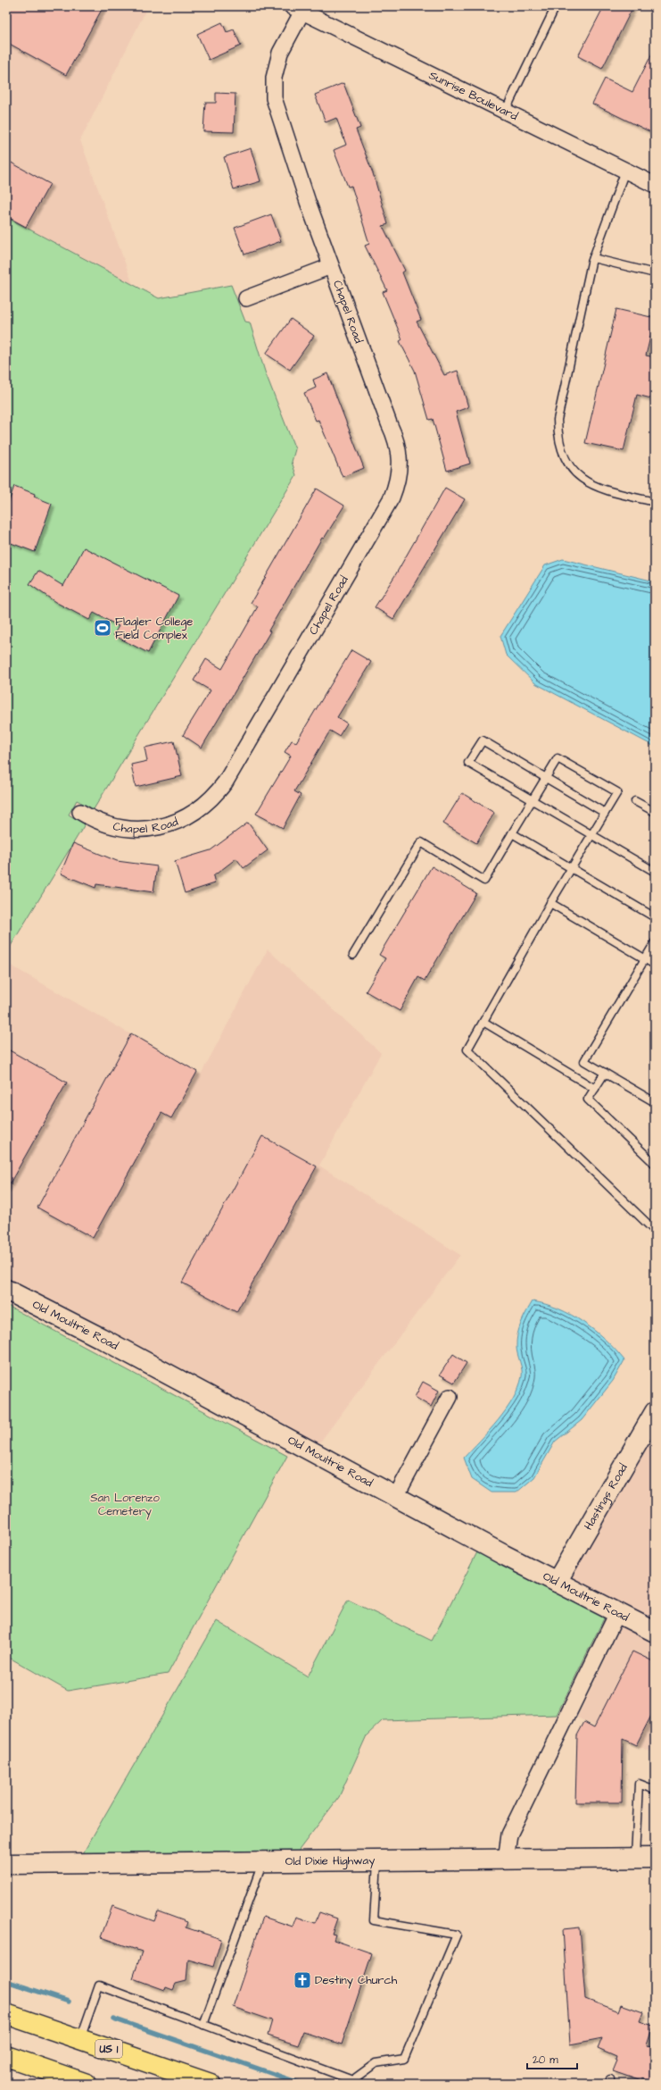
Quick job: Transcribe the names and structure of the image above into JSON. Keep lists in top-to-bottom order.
{
  "streets": {
    "main road": ["US 1"],
    "street": [
      "Sunrise Boulevard",
      "Chapel Road",
      "Old Moultrie Road",
      "Hastings Road",
      "Old Dixie Highway"
    ]
  },
  "crossings": [
    ["Sunrise Boulevard", "Chapel Road"],
    ["Old Moultrie Road", "Hastings Road"]
  ],
  "parks": ["San Lorenzo Cemetery"],
  "places": {
    "sports": ["Flagler College Field Complex"],
    "church": ["Destiny Church"]
  },
  "scale_bar": "20 m"
}
